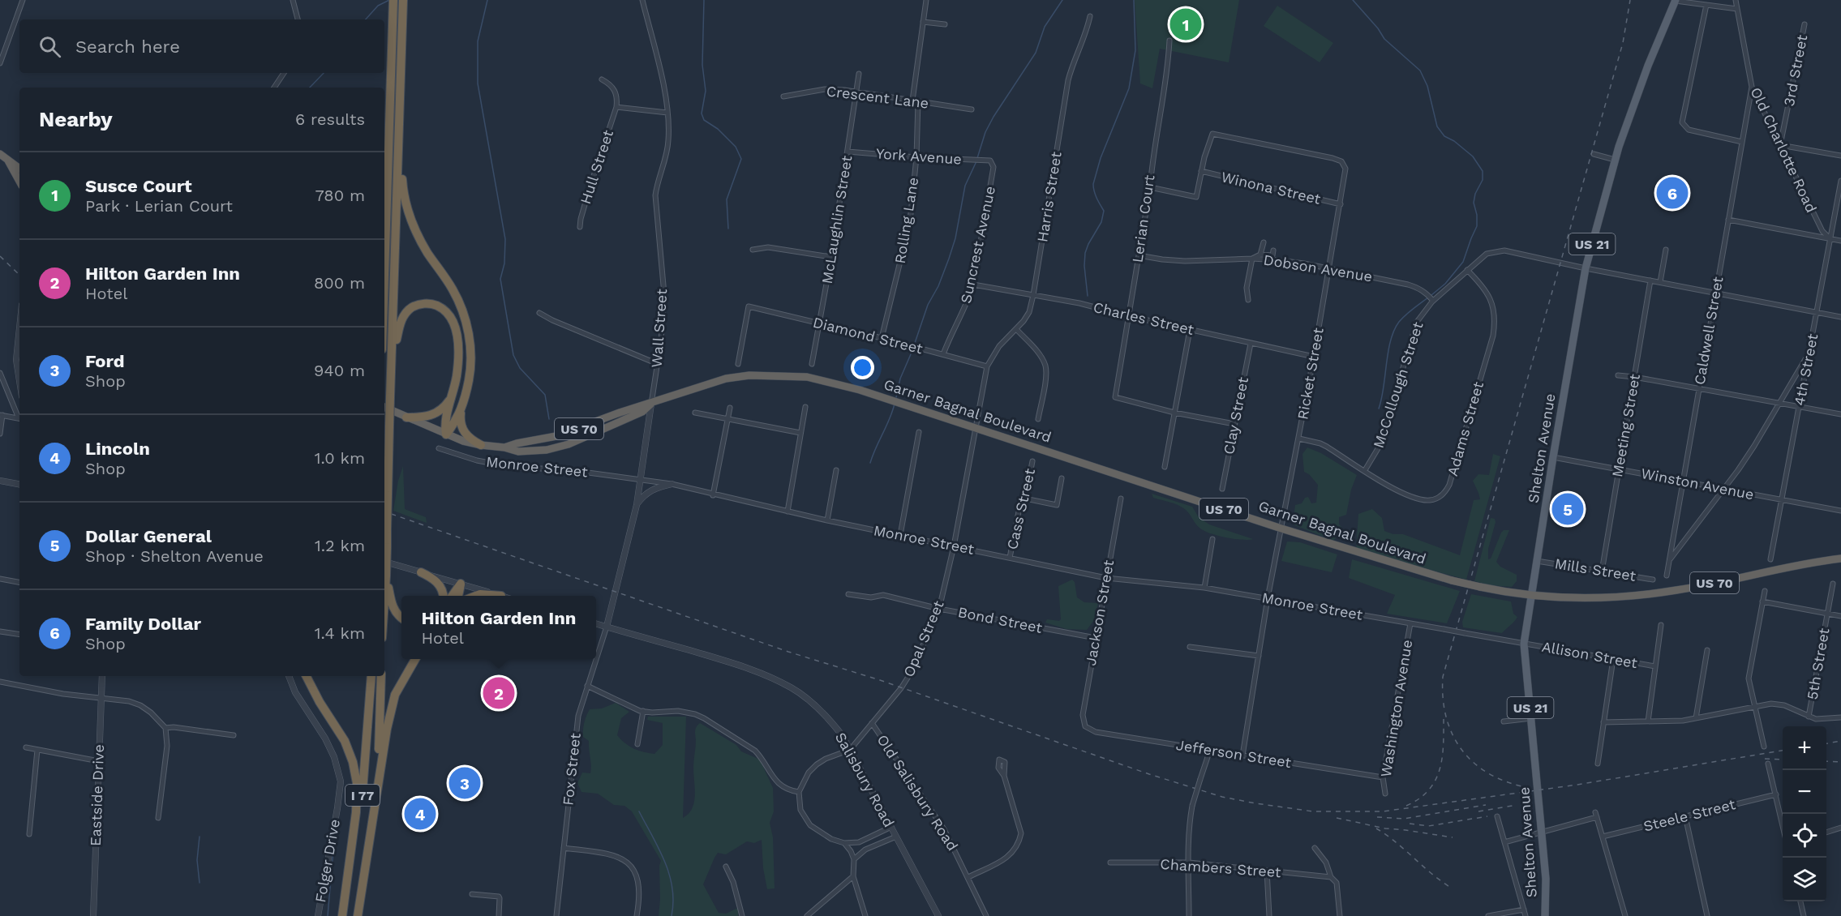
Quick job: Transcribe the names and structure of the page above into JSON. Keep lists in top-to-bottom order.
{
  "streets": {
    "highway": ["Garner Bagnal Boulevard", "US 70", "I 77"],
    "main road": ["US 21", "Shelton Avenue"],
    "street": [
      "3rd Street",
      "Crescent Lane",
      "Old Charlotte Road",
      "York Avenue",
      "Hull Street",
      "Winona Street",
      "Harris Street",
      "Lerian Court",
      "McLaughlin Street",
      "Rolling Lane",
      "Suncrest Avenue",
      "Dobson Avenue",
      "Charles Street",
      "Wall Street",
      "Caldwell Street",
      "Diamond Street",
      "4th Street",
      "Ricket Street",
      "McCollough Street",
      "Clay Street",
      "Meeting Street",
      "Adams Street",
      "Monroe Street",
      "Winston Avenue",
      "Cass Street",
      "Mills Street",
      "Jackson Street",
      "Bond Street",
      "Opal Street",
      "Allison Street",
      "5th Street",
      "Washington Avenue",
      "Jefferson Street",
      "Fox Street",
      "Salisbury Road",
      "Old Salisbury Road",
      "Eastside Drive",
      "Steele Street",
      "Folger Drive",
      "Chambers Street"
    ]
  },
  "crossings": [
    ["3rd Street", "Old Charlotte Road"],
    ["Crescent Lane", "McLaughlin Street"],
    ["Crescent Lane", "Rolling Lane"],
    ["Old Charlotte Road", "Caldwell Street"],
    ["Old Charlotte Road", "4th Street"],
    ["York Avenue", "McLaughlin Street"],
    ["York Avenue", "Rolling Lane"],
    ["York Avenue", "Suncrest Avenue"],
    ["Winona Street", "Ricket Street"],
    ["Harris Street", "Charles Street"],
    ["Harris Street", "Diamond Street"],
    ["Harris Street", "Opal Street"],
    ["Lerian Court", "Dobson Avenue"],
    ["Lerian Court", "Charles Street"],
    ["McLaughlin Street", "Diamond Street"],
    ["Rolling Lane", "Diamond Street"],
    ["Suncrest Avenue", "Charles Street"],
    ["Suncrest Avenue", "Diamond Street"],
    ["Dobson Avenue", "Ricket Street"],
    ["Dobson Avenue", "McCollough Street"],
    ["Charles Street", "Ricket Street"],
    ["Charles Street", "Clay Street"],
    ["Wall Street", "Garner Bagnal Boulevard"],
    ["Wall Street", "Monroe Street"],
    ["Wall Street", "Fox Street"],
    ["Wall Street", "Salisbury Road"],
    ["Caldwell Street", "McCollough Street"],
    ["Caldwell Street", "Winston Avenue"],
    ["Diamond Street", "Opal Street"],
    ["4th Street", "McCollough Street"],
    ["4th Street", "Winston Avenue"],
    ["Ricket Street", "Garner Bagnal Boulevard"],
    ["Ricket Street", "Adams Street"],
    ["Ricket Street", "Monroe Street"],
    ["Ricket Street", "Jefferson Street"],
    ["McCollough Street", "Meeting Street"],
    ["McCollough Street", "Adams Street"],
    ["McCollough Street", "Shelton Avenue"],
    ["Garner Bagnal Boulevard", "Shelton Avenue"],
    ["Garner Bagnal Boulevard", "Opal Street"],
    ["Meeting Street", "Winston Avenue"],
    ["Meeting Street", "Mills Street"],
    ["Shelton Avenue", "Winston Avenue"],
    ["Shelton Avenue", "Mills Street"],
    ["Shelton Avenue", "Allison Street"],
    ["Monroe Street", "Cass Street"],
    ["Monroe Street", "Jackson Street"],
    ["Monroe Street", "Opal Street"],
    ["Monroe Street", "Allison Street"],
    ["Monroe Street", "Washington Avenue"],
    ["Jackson Street", "Bond Street"],
    ["Jackson Street", "Jefferson Street"],
    ["Bond Street", "Opal Street"],
    ["Opal Street", "Salisbury Road"],
    ["Opal Street", "Old Salisbury Road"],
    ["Washington Avenue", "Jefferson Street"],
    ["Fox Street", "Salisbury Road"]
  ],
  "page": {
    "pins": [
      "1",
      "6",
      "5",
      "2",
      "3",
      "4"
    ],
    "search": "Search here",
    "heading": ["Nearby", "6 results"],
    "list": [
      {
        "mark": "1",
        "name": "Susce Court",
        "note": "Park · Lerian Court",
        "value": "780 m"
      },
      {
        "mark": "2",
        "name": "Hilton Garden Inn",
        "note": "Hotel",
        "value": "800 m"
      },
      {
        "mark": "3",
        "name": "Ford",
        "note": "Shop",
        "value": "940 m"
      },
      {
        "mark": "4",
        "name": "Lincoln",
        "note": "Shop",
        "value": "1.0 km"
      },
      {
        "mark": "5",
        "name": "Dollar General",
        "note": "Shop · Shelton Avenue",
        "value": "1.2 km"
      },
      {
        "mark": "6",
        "name": "Family Dollar",
        "note": "Shop",
        "value": "1.4 km"
      }
    ],
    "popup": ["Hilton Garden Inn", "Hotel"],
    "map_buttons": ["+", "−"]
  }
}
